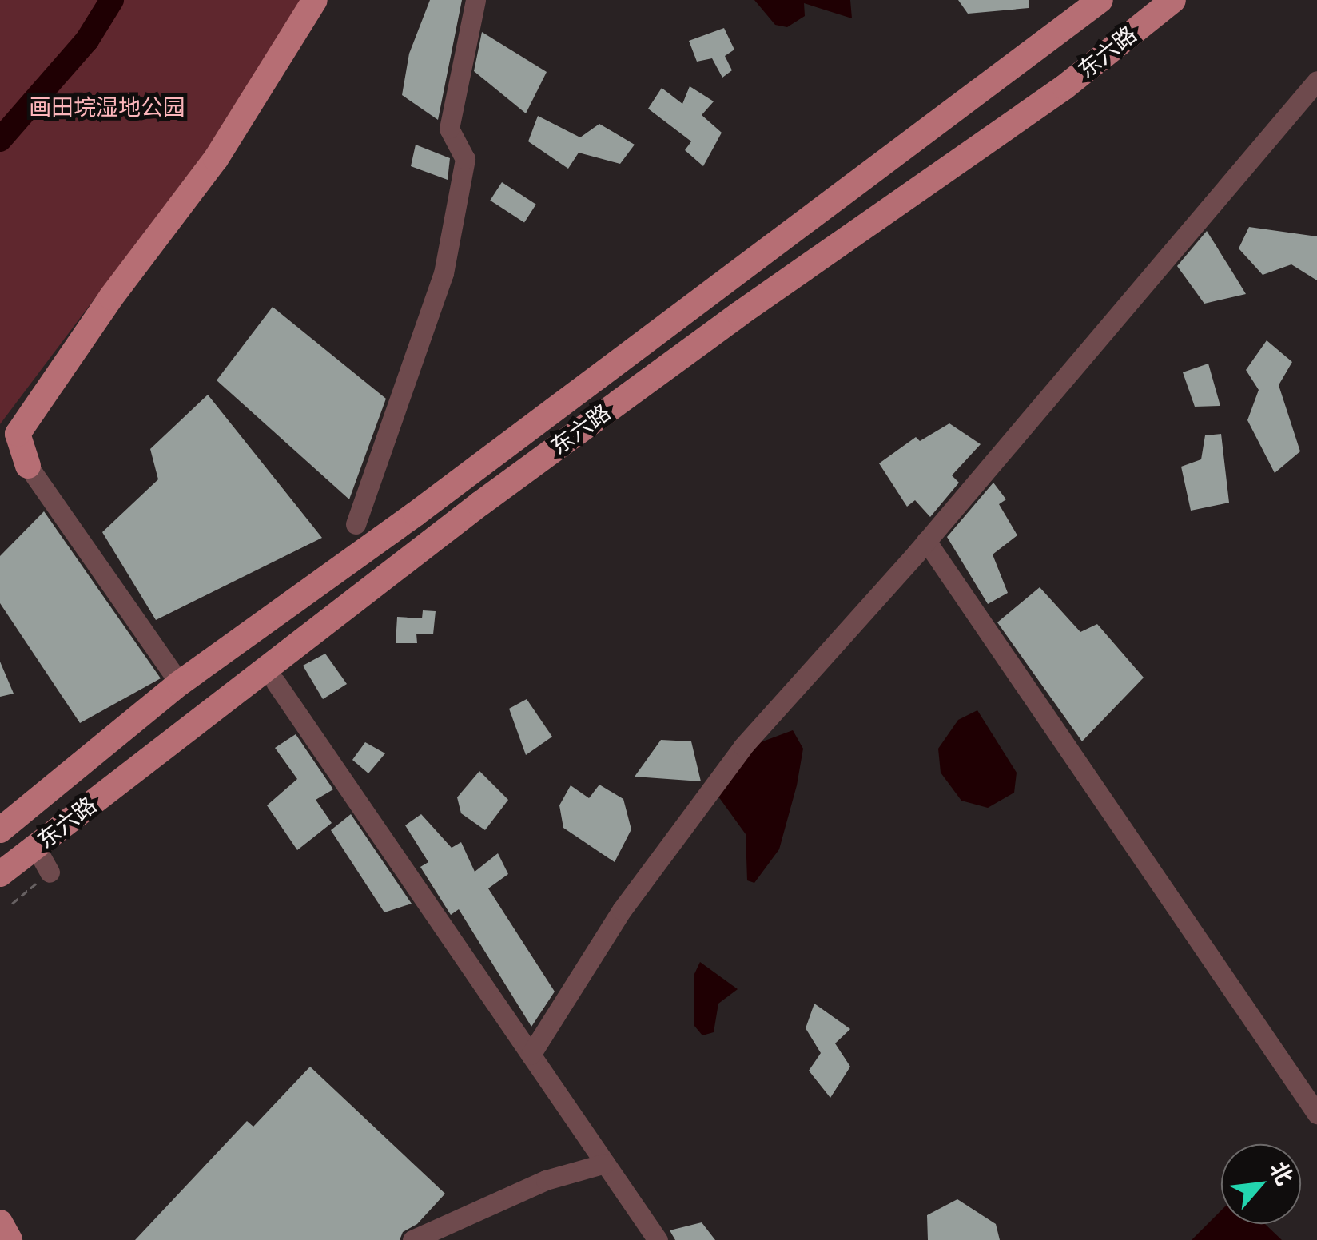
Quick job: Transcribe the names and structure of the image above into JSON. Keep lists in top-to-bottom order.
{
  "streets": {
    "main road": ["东六路"]
  },
  "parks": ["画田垸湿地公园"],
  "north": "top right"
}
